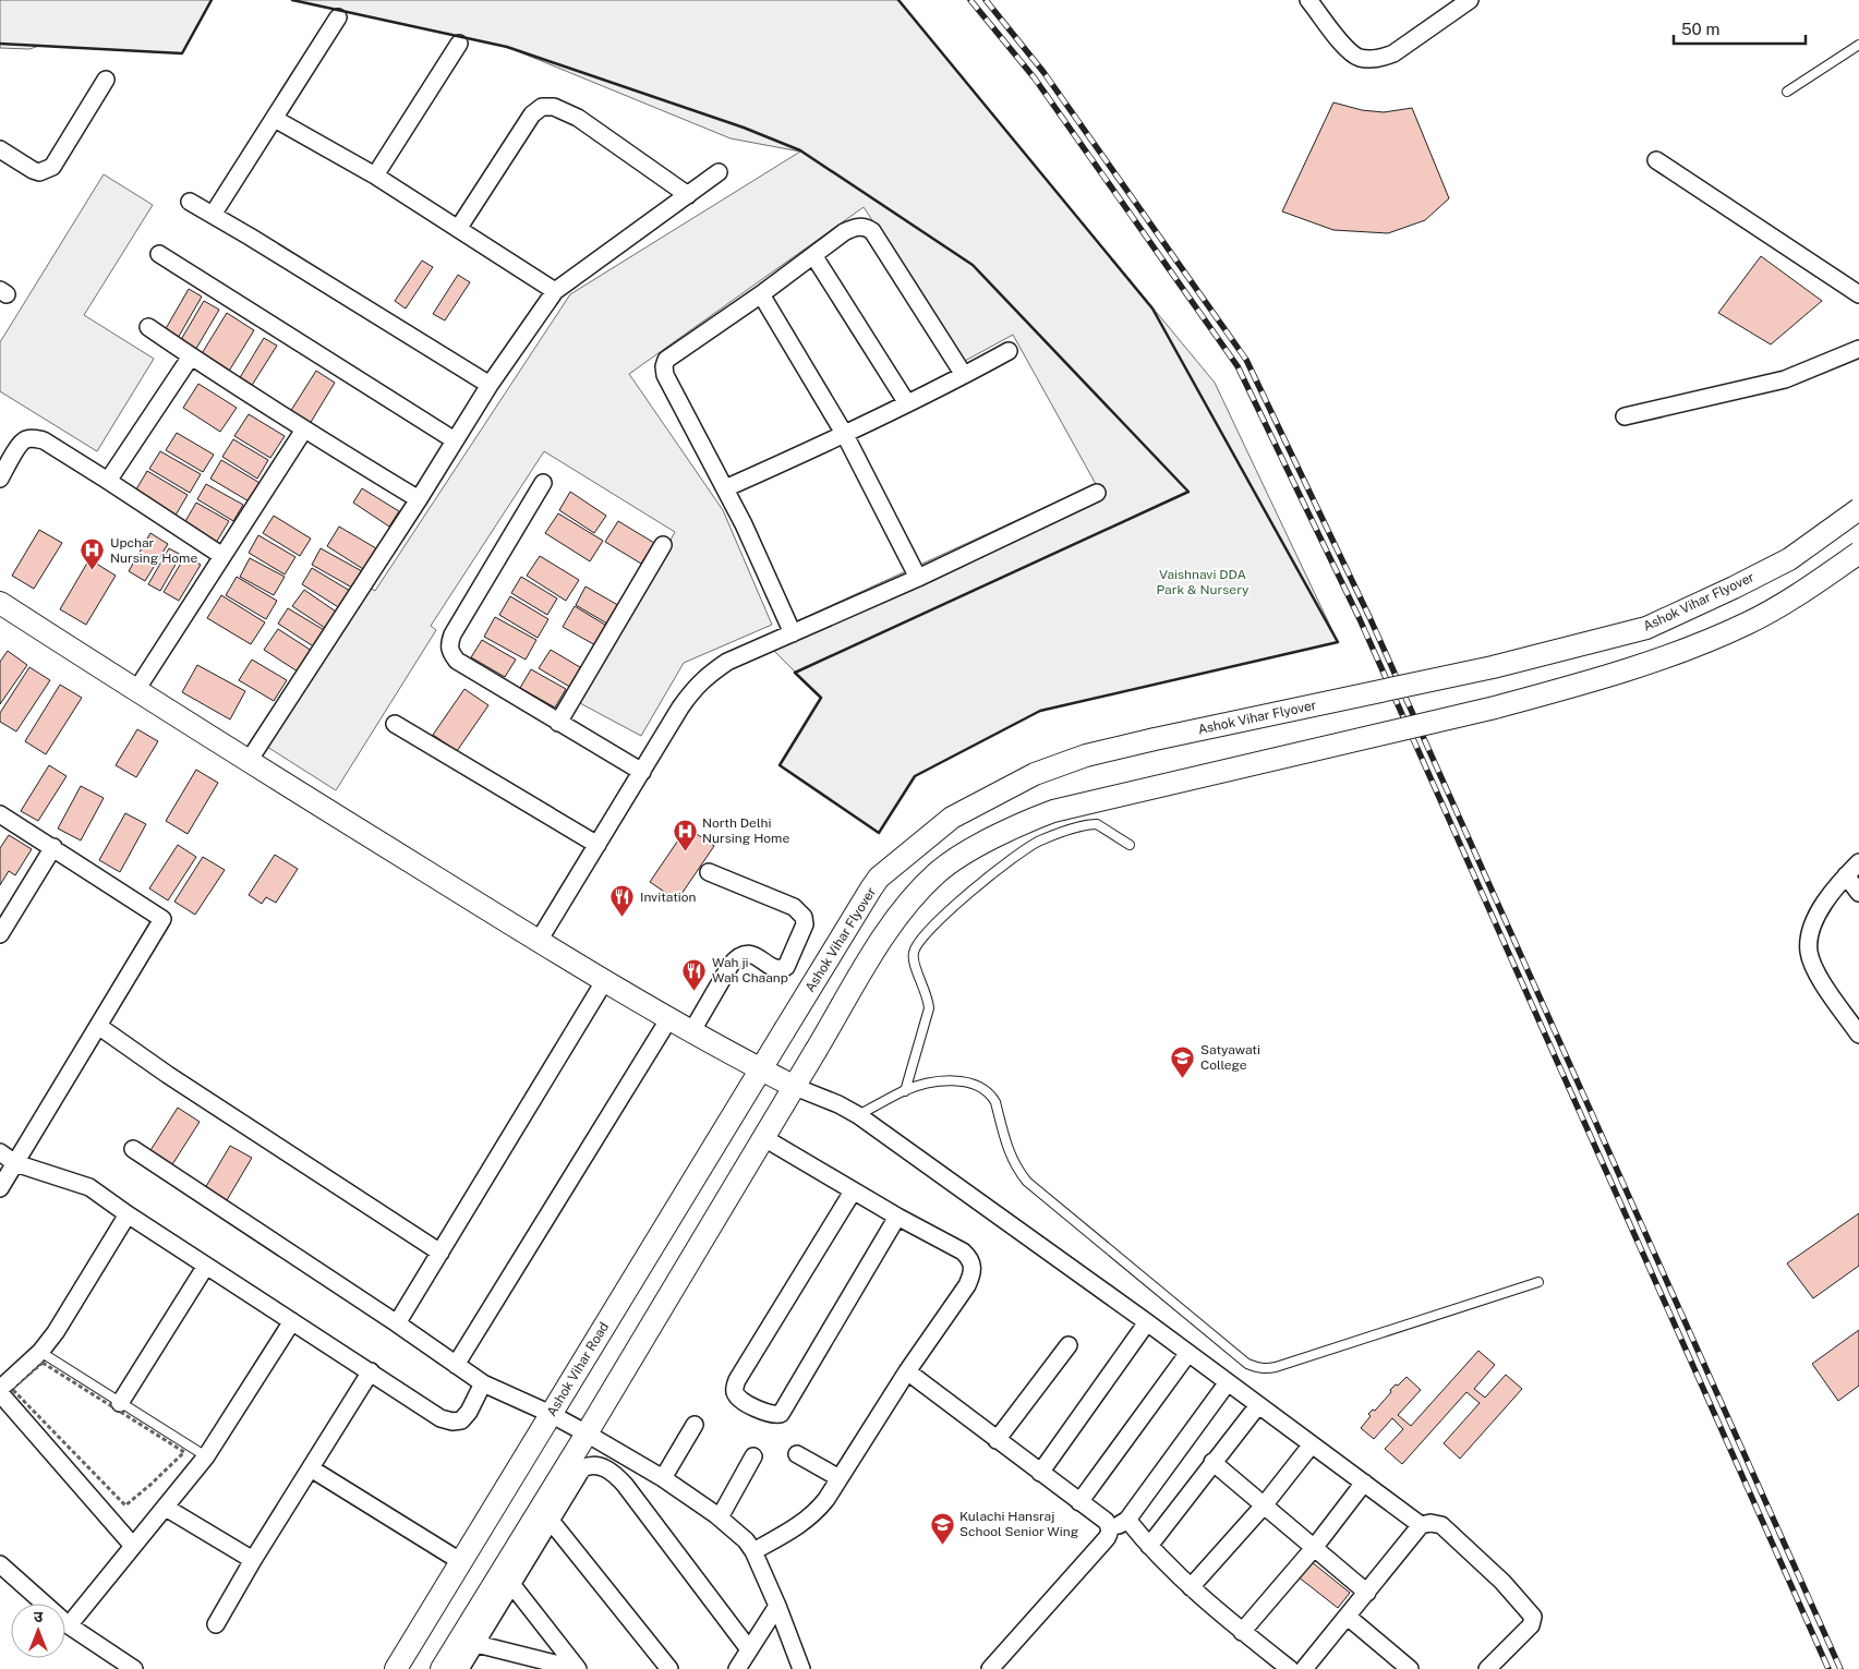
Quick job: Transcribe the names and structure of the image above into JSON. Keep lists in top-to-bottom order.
{
  "streets": {
    "main road": ["Ashok Vihar Flyover", "Ashok Vihar Road"]
  },
  "crossings": [
    ["Ashok Vihar Flyover", "Ashok Vihar Road"]
  ],
  "parks": ["Vaishnavi DDA Park & Nursery"],
  "places": {
    "hospital": ["Upchar Nursing Home", "North Delhi Nursing Home"],
    "restaurant": ["Invitation", "Wah ji Wah Chaanp"],
    "school or university": ["Satyawati College", "Kulachi Hansraj School Senior Wing"]
  },
  "scale_bar": "50 m",
  "north": "top"
}
